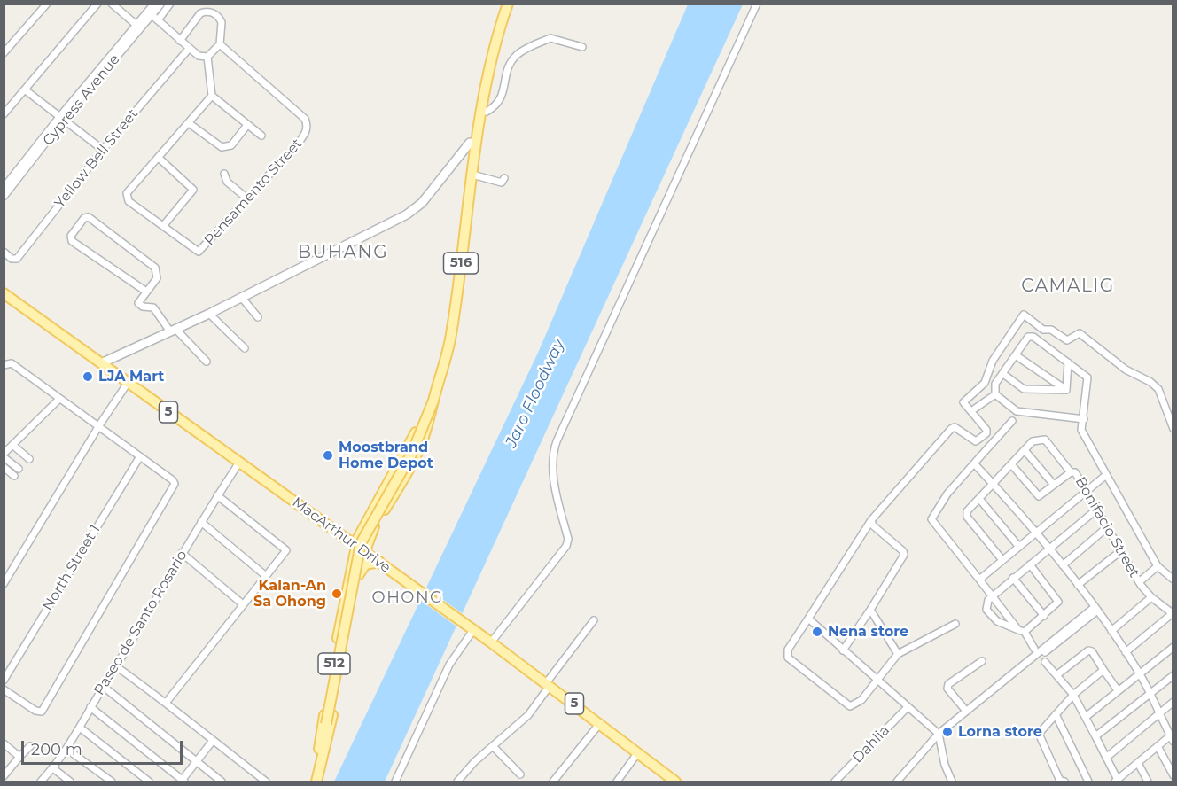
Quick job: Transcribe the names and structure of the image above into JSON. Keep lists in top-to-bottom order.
{
  "streets": {
    "main road": [
      "516",
      "5",
      "MacArthur Drive",
      "512"
    ],
    "street": [
      "Cypress Avenue",
      "Yellow Bell Street",
      "Pensamento Street",
      "Bonifacio Street",
      "North Street 1",
      "Paseo de Santo Rosario",
      "Dahlia"
    ]
  },
  "crossings": [
    ["Yellow Bell Street", "Pensamento Street"],
    ["516", "MacArthur Drive"],
    ["516", "512"],
    ["MacArthur Drive", "Paseo de Santo Rosario"],
    ["MacArthur Drive", "512"]
  ],
  "districts": ["BUHANG", "CAMALIG", "OHONG"],
  "water": ["Jaro Floodway"],
  "places": [
    "LJA Mart",
    "Moostbrand Home Depot",
    "Kalan-An Sa Ohong",
    "Nena store",
    "Lorna store"
  ],
  "scale_bar": "200 m"
}
